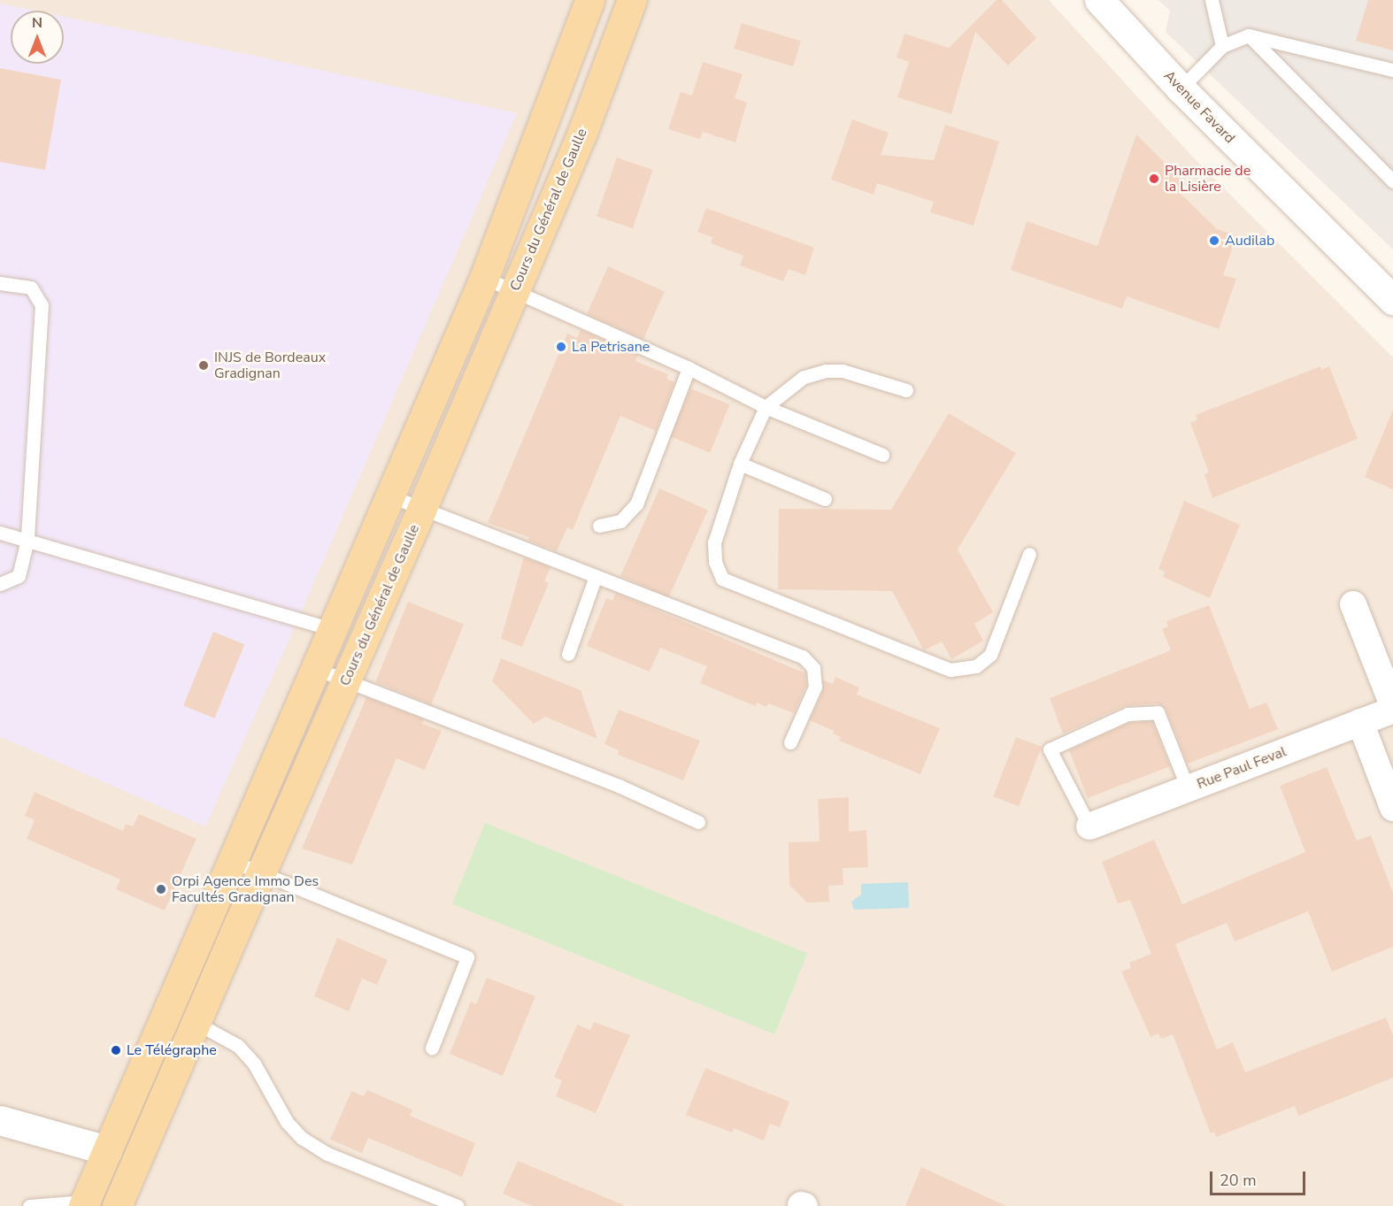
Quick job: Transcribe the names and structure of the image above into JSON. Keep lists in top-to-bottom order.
{
  "streets": {
    "main road": ["Cours du Général de Gaulle"],
    "street": ["Avenue Favard", "Rue Paul Feval"]
  },
  "places": [
    "Pharmacie de la Lisière",
    "Audilab",
    "La Petrisane",
    "INJS de Bordeaux Gradignan",
    "Orpi Agence Immo Des Facultés Gradignan",
    "Le Télégraphe"
  ],
  "scale_bar": "20 m",
  "north": "top"
}
